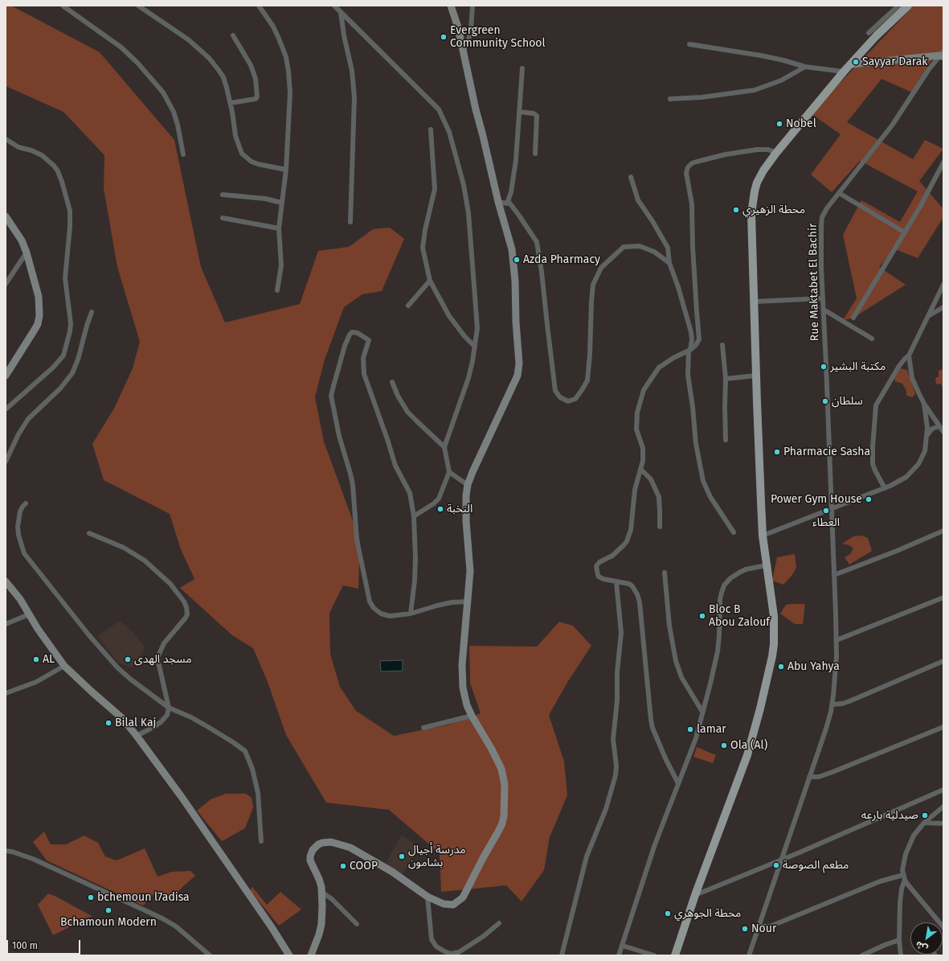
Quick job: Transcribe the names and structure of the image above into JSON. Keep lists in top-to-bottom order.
{
  "streets": {
    "street": ["Rue Maktabet El Bachir"]
  },
  "places": [
    "Evergreen Community School",
    "Sayyar Darak",
    "Nobel",
    "محطة الزهيري",
    "Azda Pharmacy",
    "مكتبة البشير",
    "سلطان",
    "Pharmacie Sasha",
    "Power Gym House",
    "النخبة",
    "العطاء",
    "Bloc B Abou Zalouf",
    "AL",
    "مسجد الهدى",
    "Abu Yahya",
    "Bilal Kaj",
    "lamar",
    "Ola (Al)",
    "صيدلية بارعه",
    "مدرسة أجيال بشامون",
    "مطعم الصوصة",
    "COOP",
    "bchemoun l7adisa",
    "Bchamoun Modern",
    "محطة الجوهري",
    "Nour"
  ],
  "scale_bar": "100 m",
  "north": "bottom left"
}
